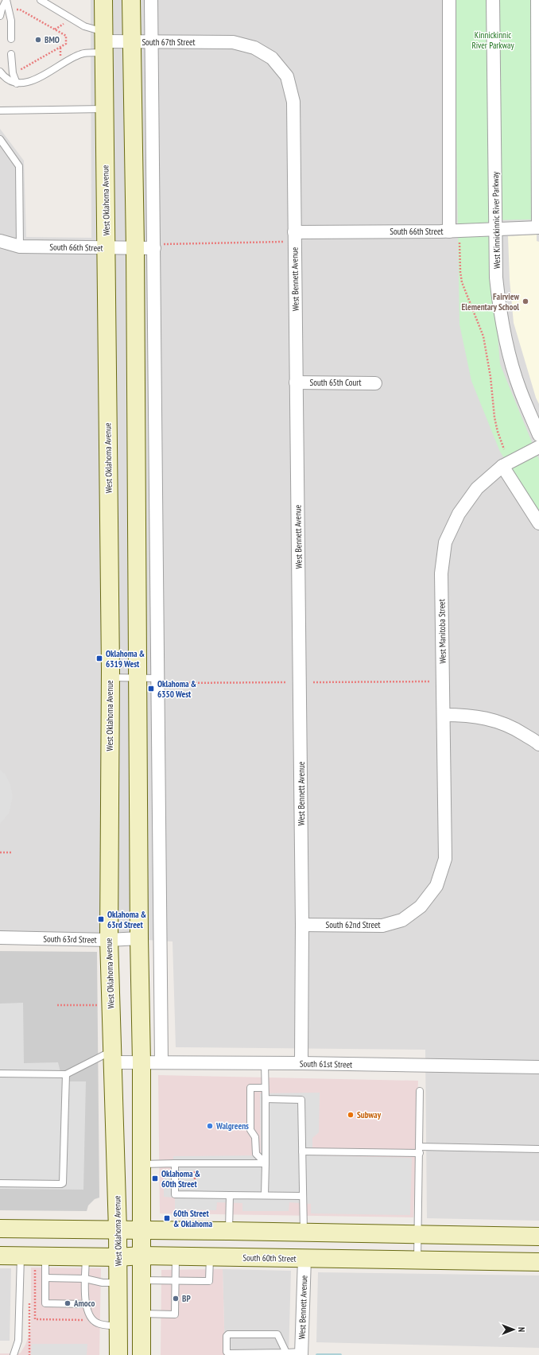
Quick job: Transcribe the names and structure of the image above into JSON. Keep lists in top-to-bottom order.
{
  "streets": {
    "main road": ["West Oklahoma Avenue", "South 60th Street"],
    "street": [
      "South 67th Street",
      "West Kinnickinnic River Parkway",
      "South 66th Street",
      "West Bennett Avenue",
      "South 65th Court",
      "West Manitoba Street",
      "South 62nd Street",
      "South 63rd Street",
      "South 61st Street"
    ]
  },
  "crossings": [
    ["South 67th Street", "West Oklahoma Avenue"],
    ["South 67th Street", "West Bennett Avenue"],
    ["West Oklahoma Avenue", "South 66th Street"],
    ["West Oklahoma Avenue", "South 63rd Street"],
    ["West Oklahoma Avenue", "South 61st Street"],
    ["West Oklahoma Avenue", "South 60th Street"],
    ["West Kinnickinnic River Parkway", "South 66th Street"],
    ["South 66th Street", "West Bennett Avenue"],
    ["West Bennett Avenue", "South 65th Court"],
    ["West Bennett Avenue", "South 62nd Street"],
    ["West Bennett Avenue", "South 61st Street"],
    ["West Bennett Avenue", "South 60th Street"],
    ["West Manitoba Street", "South 62nd Street"]
  ],
  "parks": ["Kinnickinnic River Parkway"],
  "places": {
    "other": [
      "BMO",
      "Fairview Elementary School",
      "Subway",
      "Walgreens",
      "BP",
      "Amoco"
    ],
    "transit": [
      "Oklahoma & 6319 West",
      "Oklahoma & 6350 West",
      "Oklahoma & 63rd Street",
      "Oklahoma & 60th Street",
      "60th Street & Oklahoma"
    ]
  },
  "north": "right"
}
